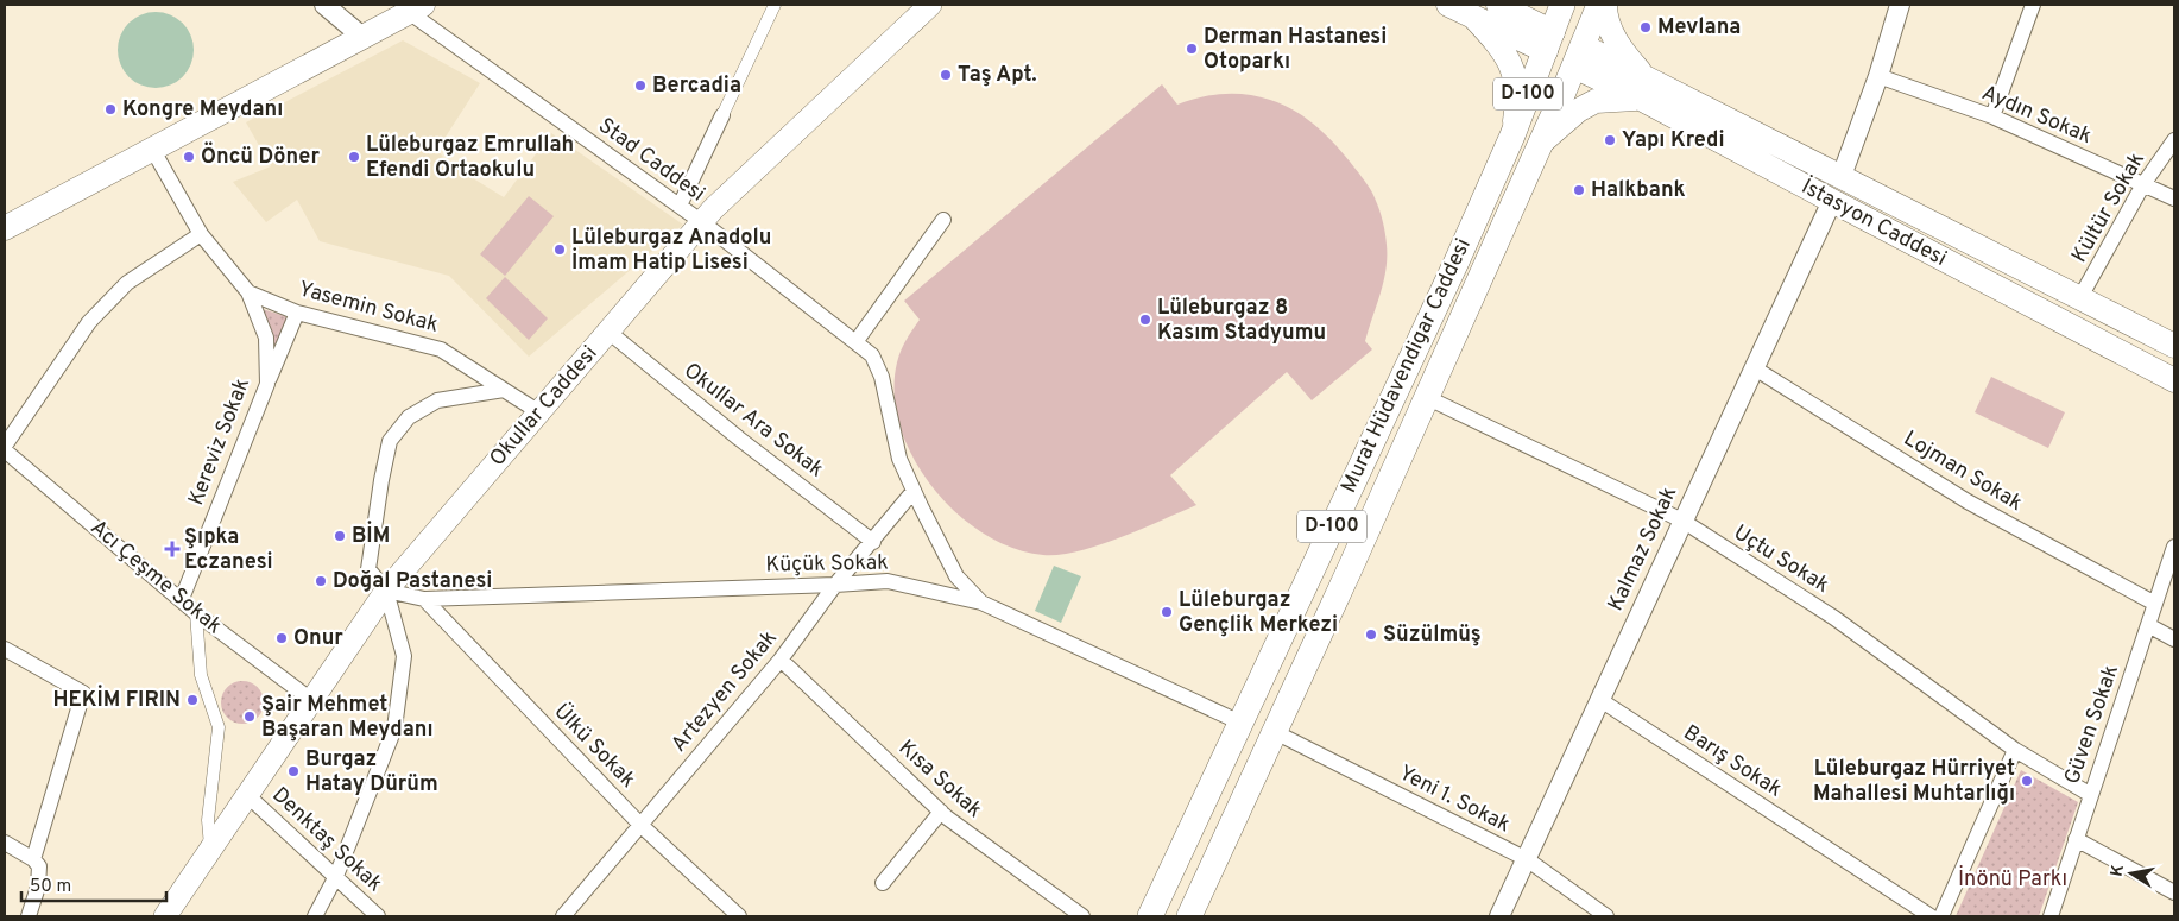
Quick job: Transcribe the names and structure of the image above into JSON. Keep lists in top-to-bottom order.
{
  "streets": {
    "highway": ["D-100", "Murat Hüdavendigar Caddesi"],
    "main road": ["İstasyon Caddesi", "Okullar Caddesi"],
    "street": [
      "Aydın Sokak",
      "Stad Caddesi",
      "Kültür Sokak",
      "Yasemin Sokak",
      "Okullar Ara Sokak",
      "Kereviz Sokak",
      "Lojman Sokak",
      "Kalmaz Sokak",
      "Uçtu Sokak",
      "Küçük Sokak",
      "Acı Çeşme Sokak",
      "Artezyen Sokak",
      "Güven Sokak",
      "Ülkü Sokak",
      "Barış Sokak",
      "Kısa Sokak",
      "Yeni 1. Sokak",
      "Denktaş Sokak"
    ]
  },
  "crossings": [
    ["Aydın Sokak", "Kültür Sokak"],
    ["Stad Caddesi", "Okullar Caddesi"],
    ["Stad Caddesi", "Küçük Sokak"],
    ["Stad Caddesi", "Artezyen Sokak"],
    ["Kültür Sokak", "İstasyon Caddesi"],
    ["İstasyon Caddesi", "Murat Hüdavendigar Caddesi"],
    ["İstasyon Caddesi", "Kalmaz Sokak"],
    ["Yasemin Sokak", "Okullar Caddesi"],
    ["Yasemin Sokak", "Kereviz Sokak"],
    ["Murat Hüdavendigar Caddesi", "Uçtu Sokak"],
    ["Murat Hüdavendigar Caddesi", "Küçük Sokak"],
    ["Murat Hüdavendigar Caddesi", "Yeni 1. Sokak"],
    ["Okullar Caddesi", "Okullar Ara Sokak"],
    ["Okullar Caddesi", "Küçük Sokak"],
    ["Okullar Caddesi", "Acı Çeşme Sokak"],
    ["Okullar Caddesi", "Denktaş Sokak"],
    ["Okullar Ara Sokak", "Artezyen Sokak"],
    ["Kereviz Sokak", "Acı Çeşme Sokak"],
    ["Lojman Sokak", "Kalmaz Sokak"],
    ["Lojman Sokak", "Güven Sokak"],
    ["Kalmaz Sokak", "Uçtu Sokak"],
    ["Kalmaz Sokak", "Barış Sokak"],
    ["Kalmaz Sokak", "Yeni 1. Sokak"],
    ["Uçtu Sokak", "Güven Sokak"],
    ["Küçük Sokak", "Artezyen Sokak"],
    ["Küçük Sokak", "Ülkü Sokak"],
    ["Artezyen Sokak", "Ülkü Sokak"],
    ["Artezyen Sokak", "Kısa Sokak"]
  ],
  "parks": ["İnönü Parkı"],
  "places": {
    "other": [
      "Mevlana",
      "Derman Hastanesi Otoparkı",
      "Taş Apt.",
      "Bercadia",
      "Kongre Meydanı",
      "Yapı Kredi",
      "Öncü Döner",
      "Lüleburgaz Emrullah Efendi Ortaokulu",
      "Halkbank",
      "Lüleburgaz Anadolu İmam Hatip Lisesi",
      "Lüleburgaz 8 Kasım Stadyumu",
      "BİM",
      "Doğal Pastanesi",
      "Lüleburgaz Gençlik Merkezi",
      "Süzülmüş",
      "Onur",
      "HEKİM FIRIN",
      "Şair Mehmet Başaran Meydanı",
      "Burgaz Hatay Dürüm",
      "Lüleburgaz Hürriyet Mahallesi Muhtarlığı"
    ],
    "health": ["Şıpka Eczanesi"]
  },
  "scale_bar": "50 m",
  "north": "left"
}
